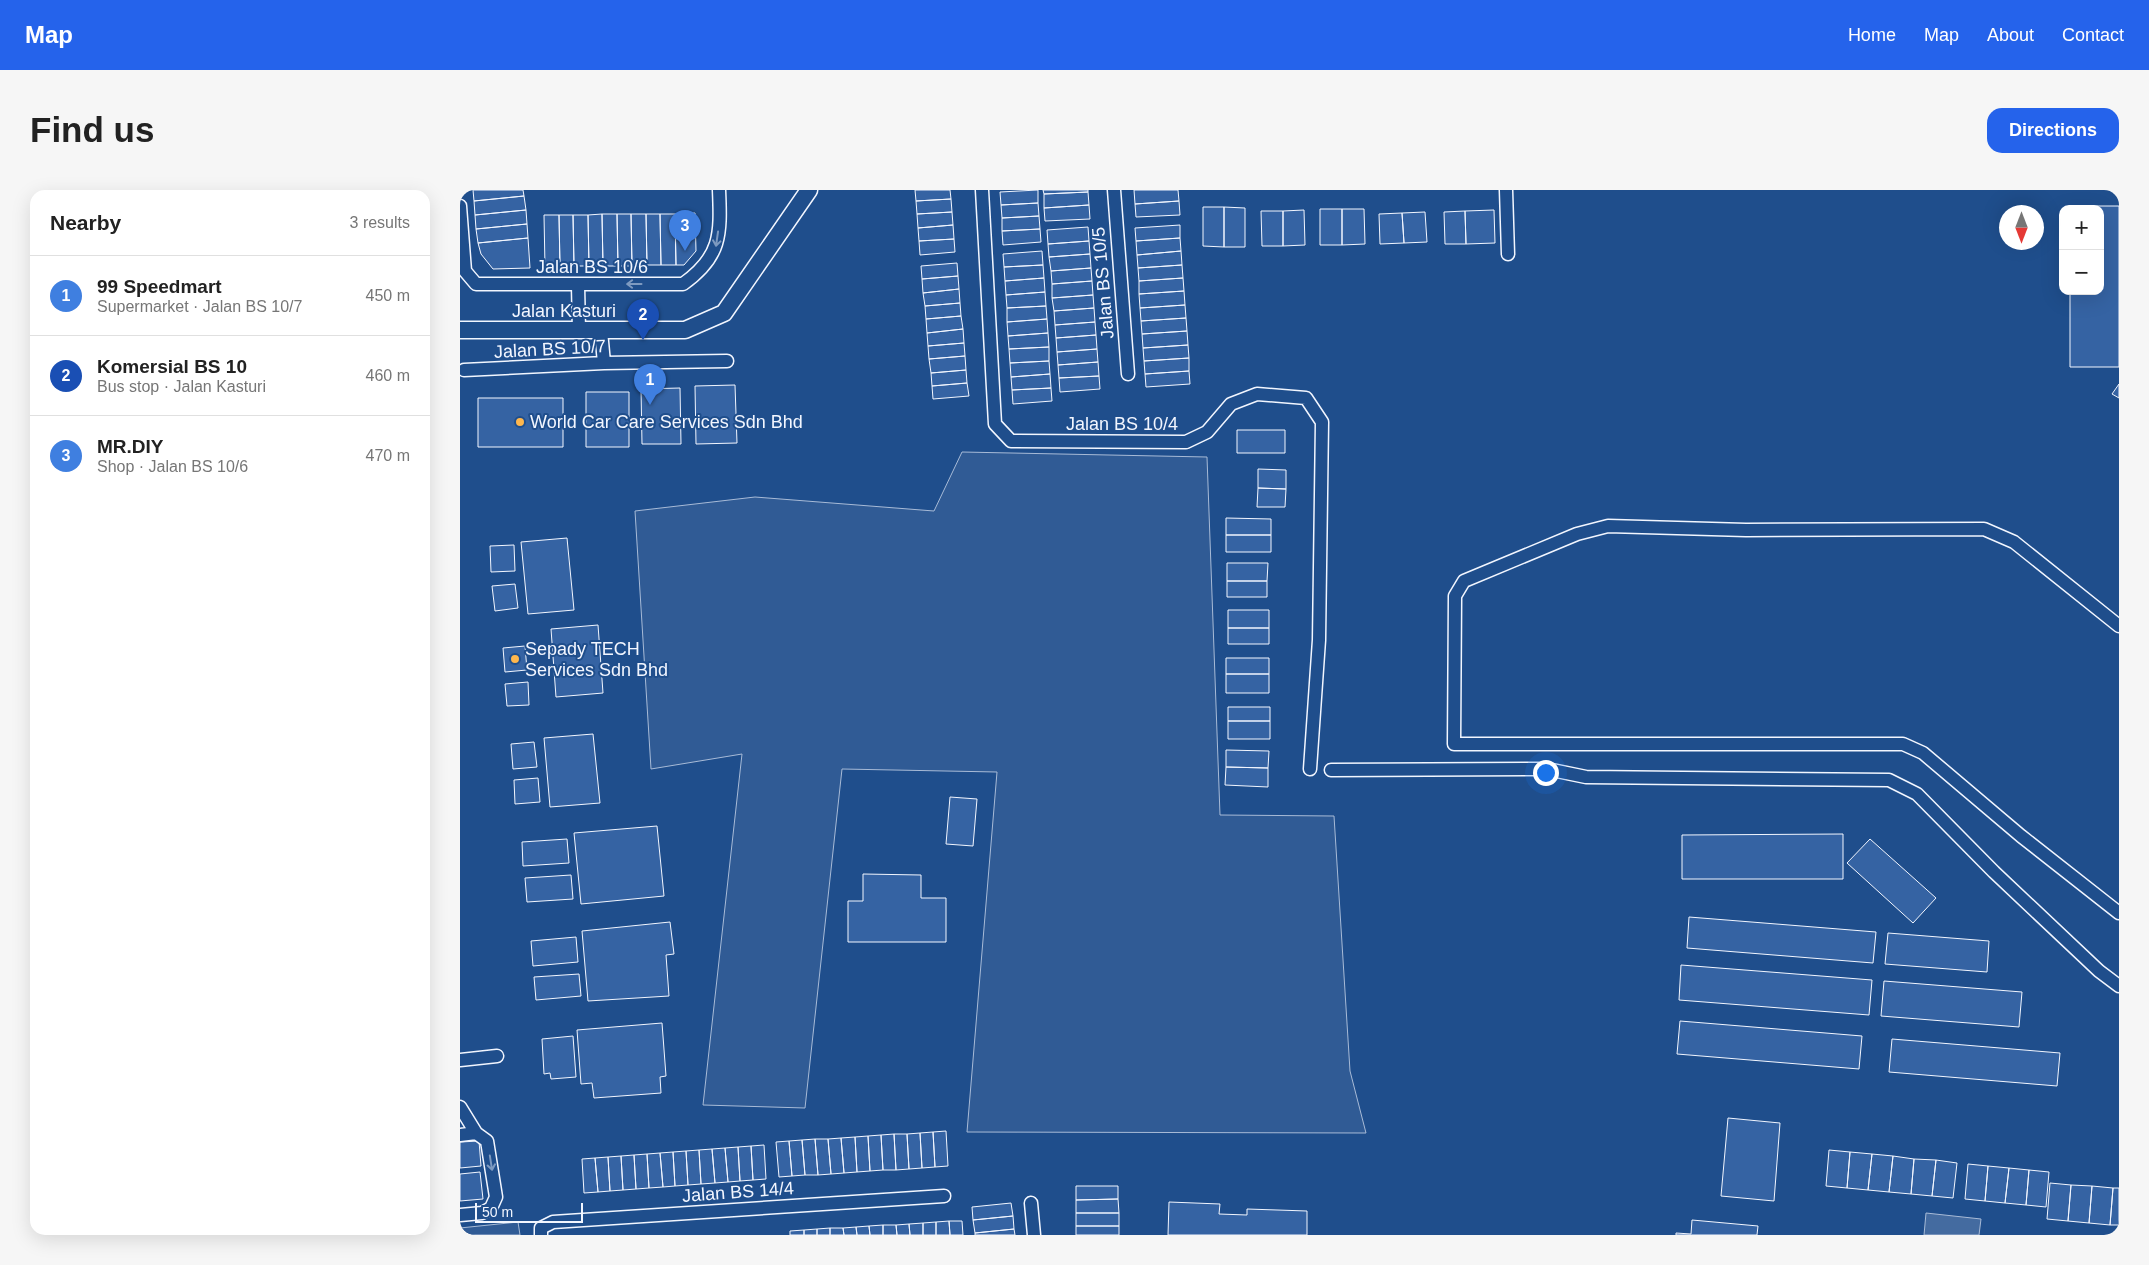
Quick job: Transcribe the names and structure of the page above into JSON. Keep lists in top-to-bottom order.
{
  "streets": {
    "street": [
      "Jalan BS 10/6",
      "Jalan BS 10/5",
      "Jalan Kasturi",
      "Jalan BS 10/7",
      "Jalan BS 10/4",
      "Jalan BS 14/4"
    ]
  },
  "places": ["World Car Care Services Sdn Bhd", "Sepady TECH Services Sdn Bhd"],
  "scale_bar": "50 m",
  "north": "bottom",
  "page": {
    "header": "Map",
    "nav": [
      "Home",
      "Map",
      "About",
      "Contact"
    ],
    "buttons": "Directions",
    "title": "Find us",
    "heading": ["Nearby", "3 results"],
    "map_buttons": ["+", "−"],
    "pins": ["3", "2", "1"],
    "list": [
      {
        "mark": "1",
        "name": "99 Speedmart",
        "note": "Supermarket · Jalan BS 10/7",
        "value": "450 m"
      },
      {
        "mark": "2",
        "name": "Komersial BS 10",
        "note": "Bus stop · Jalan Kasturi",
        "value": "460 m"
      },
      {
        "mark": "3",
        "name": "MR.DIY",
        "note": "Shop · Jalan BS 10/6",
        "value": "470 m"
      }
    ],
    "scale": "50 m"
  }
}
